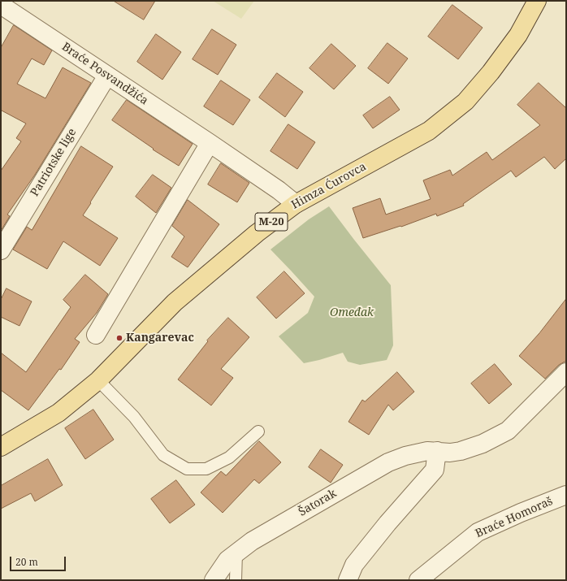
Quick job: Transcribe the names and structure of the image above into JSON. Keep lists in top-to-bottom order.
{
  "streets": {
    "main road": ["Himza Ćurovca", "M-20"],
    "street": [
      "Braće Posvandžića",
      "Patriotske lige",
      "Šatorak",
      "Braće Homoraš"
    ]
  },
  "crossings": [
    ["Braće Posvandžića", "Patriotske lige"],
    ["Braće Posvandžića", "Himza Ćurovca"]
  ],
  "parks": ["Omeđak"],
  "places": ["Kangarevac"],
  "scale_bar": "20 m"
}
